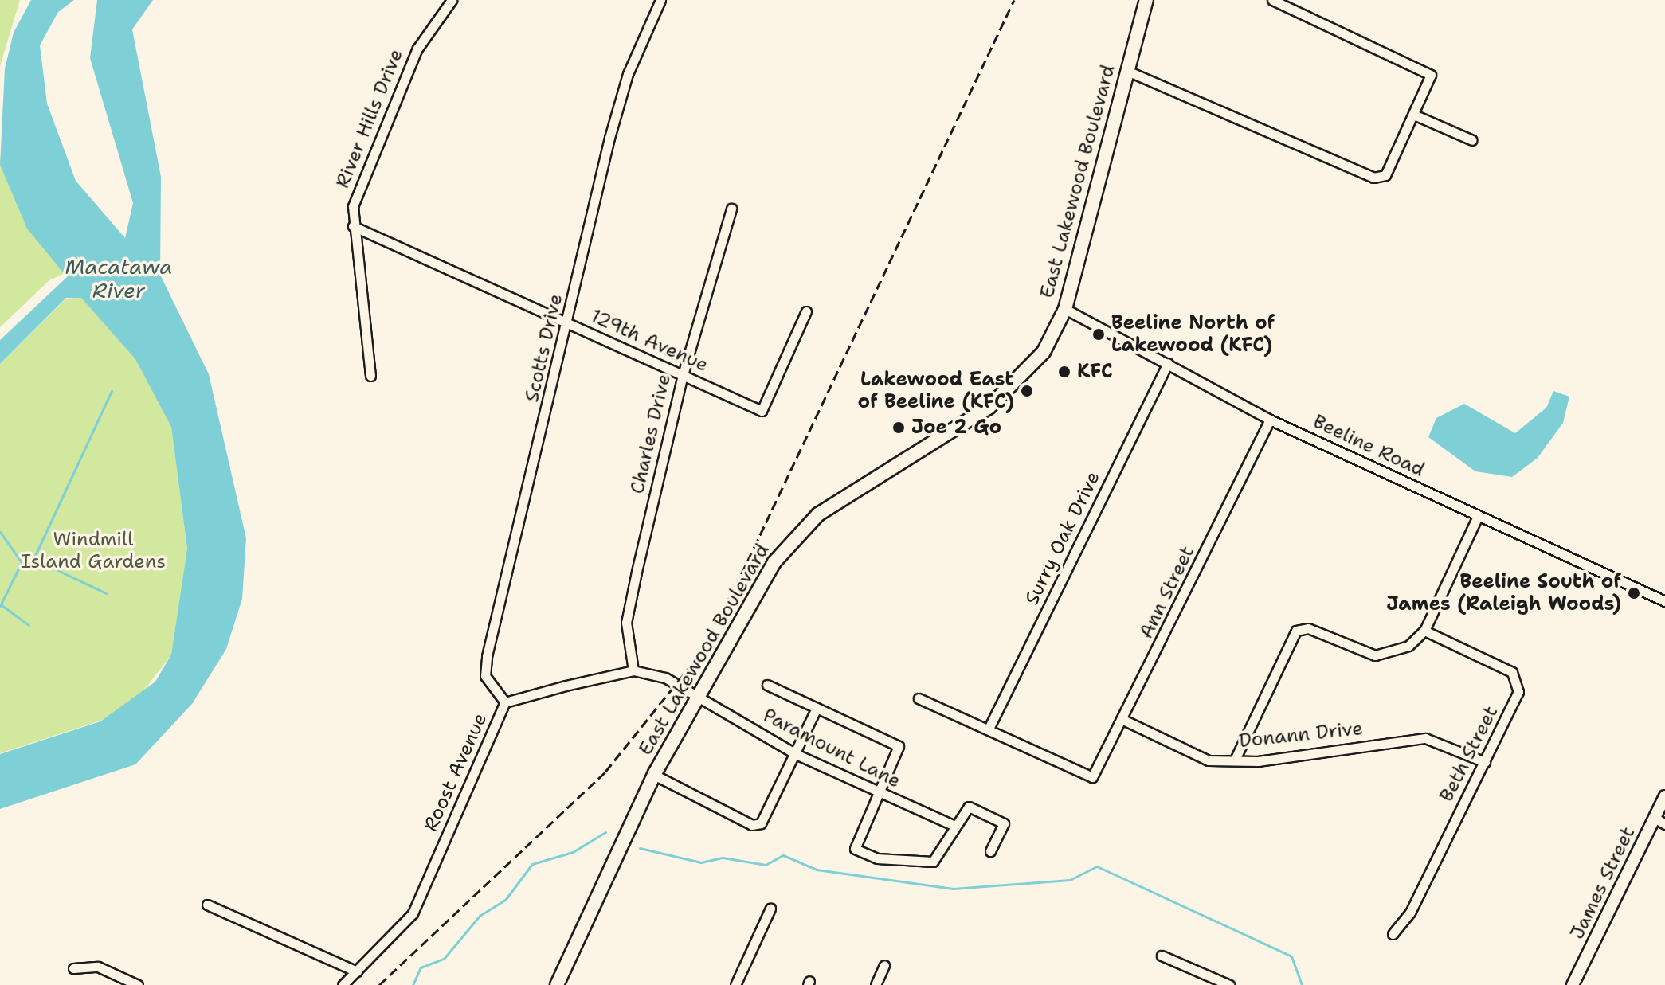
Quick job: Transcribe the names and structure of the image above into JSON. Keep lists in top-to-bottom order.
{
  "streets": {
    "main road": ["East Lakewood Boulevard"],
    "street": [
      "River Hills Drive",
      "129th Avenue",
      "Scotts Drive",
      "Charles Drive",
      "Beeline Road",
      "Surry Oak Drive",
      "Ann Street",
      "Donann Drive",
      "Paramount Lane",
      "Beth Street",
      "Roost Avenue",
      "James Street"
    ]
  },
  "crossings": [
    ["River Hills Drive", "129th Avenue"],
    ["East Lakewood Boulevard", "Beeline Road"],
    ["East Lakewood Boulevard", "Paramount Lane"],
    ["East Lakewood Boulevard", "Roost Avenue"],
    ["129th Avenue", "Scotts Drive"],
    ["129th Avenue", "Charles Drive"],
    ["Scotts Drive", "Roost Avenue"],
    ["Charles Drive", "Roost Avenue"],
    ["Beeline Road", "Surry Oak Drive"],
    ["Beeline Road", "Ann Street"],
    ["Surry Oak Drive", "Ann Street"],
    ["Ann Street", "Donann Drive"],
    ["Donann Drive", "Beth Street"],
    ["Paramount Lane", "Roost Avenue"]
  ],
  "water": ["Macatawa River"],
  "parks": ["Windmill Island Gardens"],
  "places": [
    "Beeline North of Lakewood (KFC)",
    "KFC",
    "Lakewood East of Beeline (KFC)",
    "Joe 2 Go",
    "Beeline South of James (Raleigh Woods)"
  ]
}
